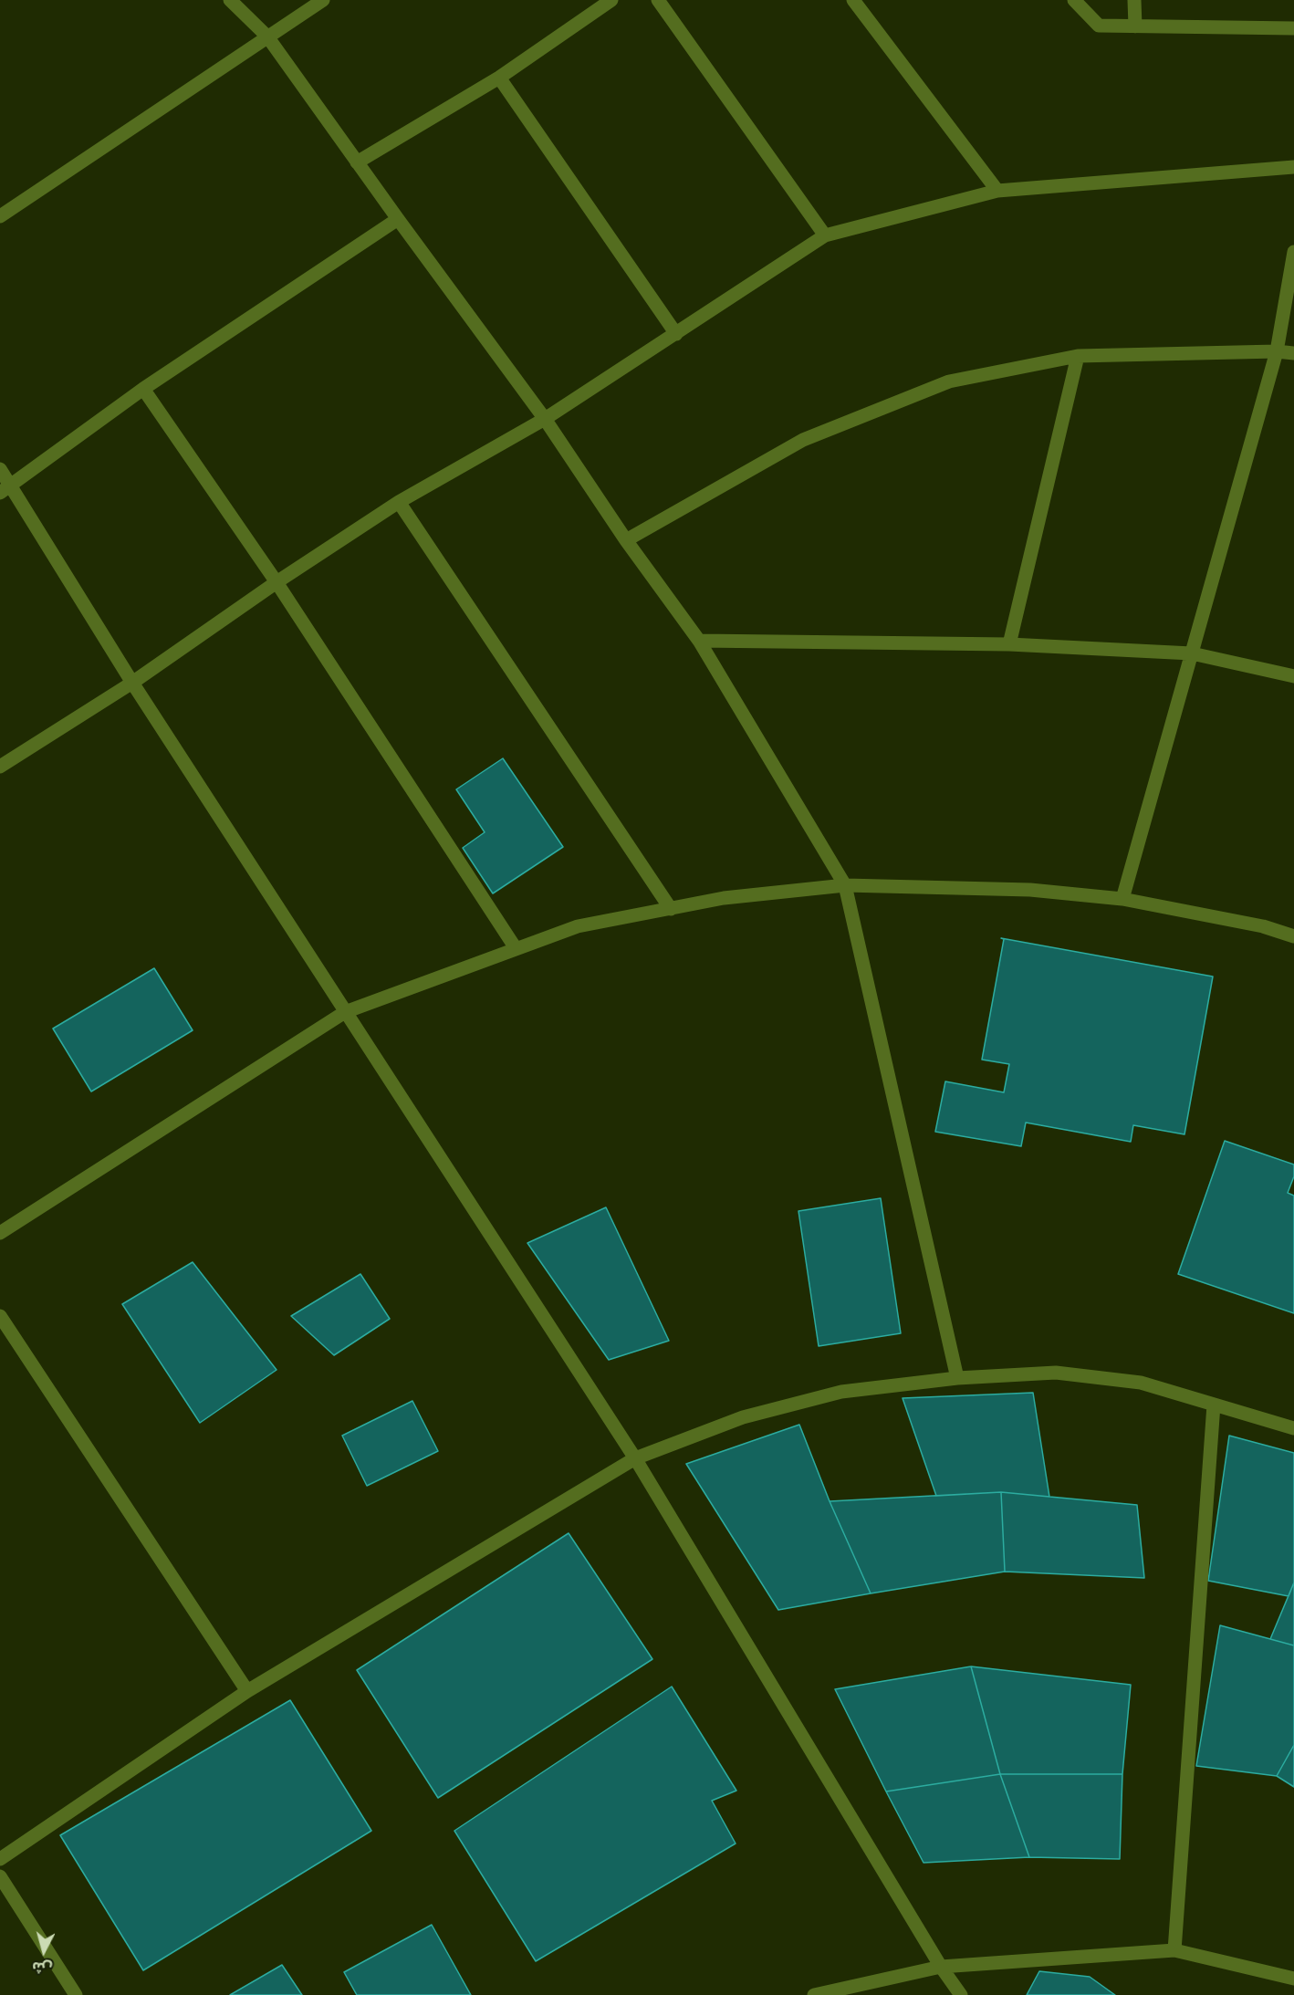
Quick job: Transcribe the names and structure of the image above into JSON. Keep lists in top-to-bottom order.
{
  "north": "bottom"
}
